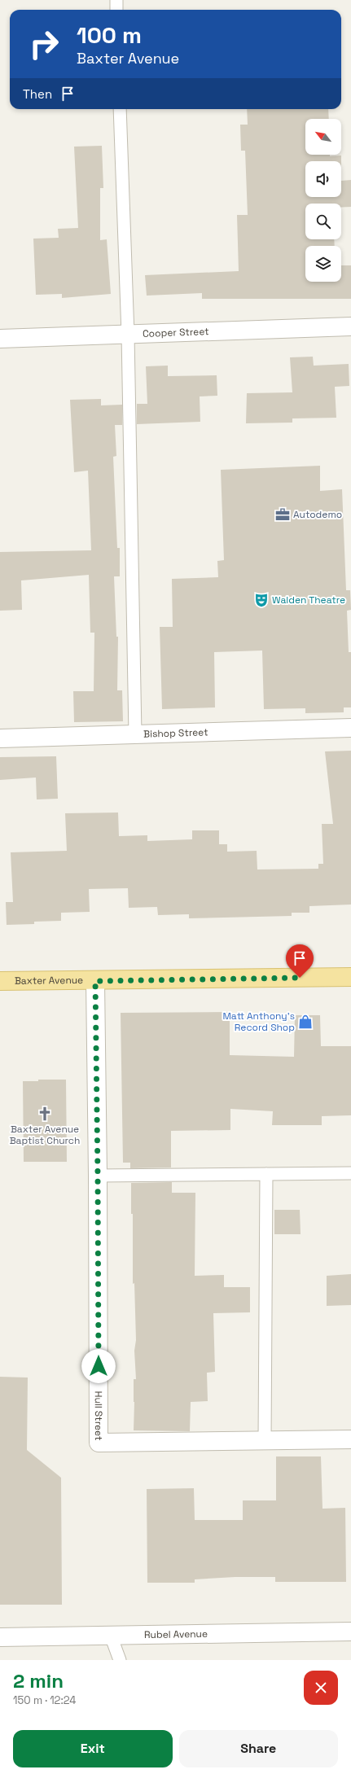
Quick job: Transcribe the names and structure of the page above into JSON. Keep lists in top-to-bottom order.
{
  "streets": {
    "main road": ["Baxter Avenue"],
    "street": [
      "Cooper Street",
      "Bishop Street",
      "Hull Street",
      "Rubel Avenue"
    ]
  },
  "crossings": [
    ["Baxter Avenue", "Hull Street"]
  ],
  "places": {
    "office": ["Autodemo"],
    "theatre": ["Walden Theatre"],
    "shop": ["Matt Anthony's Record Shop"],
    "church": ["Baxter Avenue Baptist Church"]
  },
  "north": "top left",
  "page": {
    "turn": ["100 m", "Baxter Avenue"],
    "then": "Then",
    "heading": ["2 min", "150 m · 12:24"],
    "buttons": ["Exit", "Share"]
  }
}
